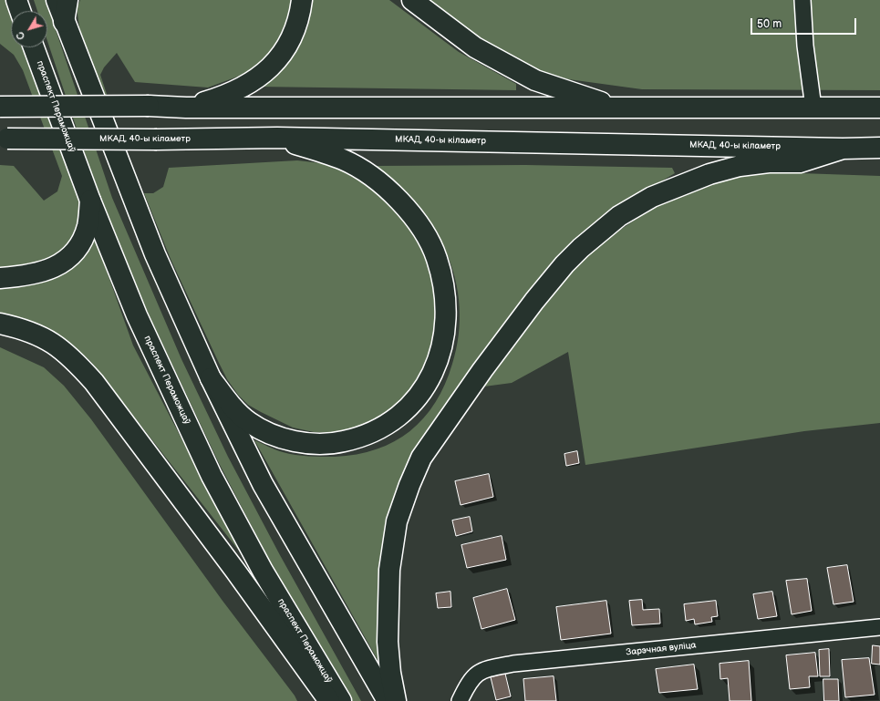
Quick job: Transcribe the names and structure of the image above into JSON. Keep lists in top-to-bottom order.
{
  "streets": {
    "main road": ["праспект Пераможцаў", "МКАД, 40-ы кіламетр"],
    "street": ["Зарэчная вуліца"]
  },
  "scale_bar": "50 m",
  "north": "bottom left"
}
